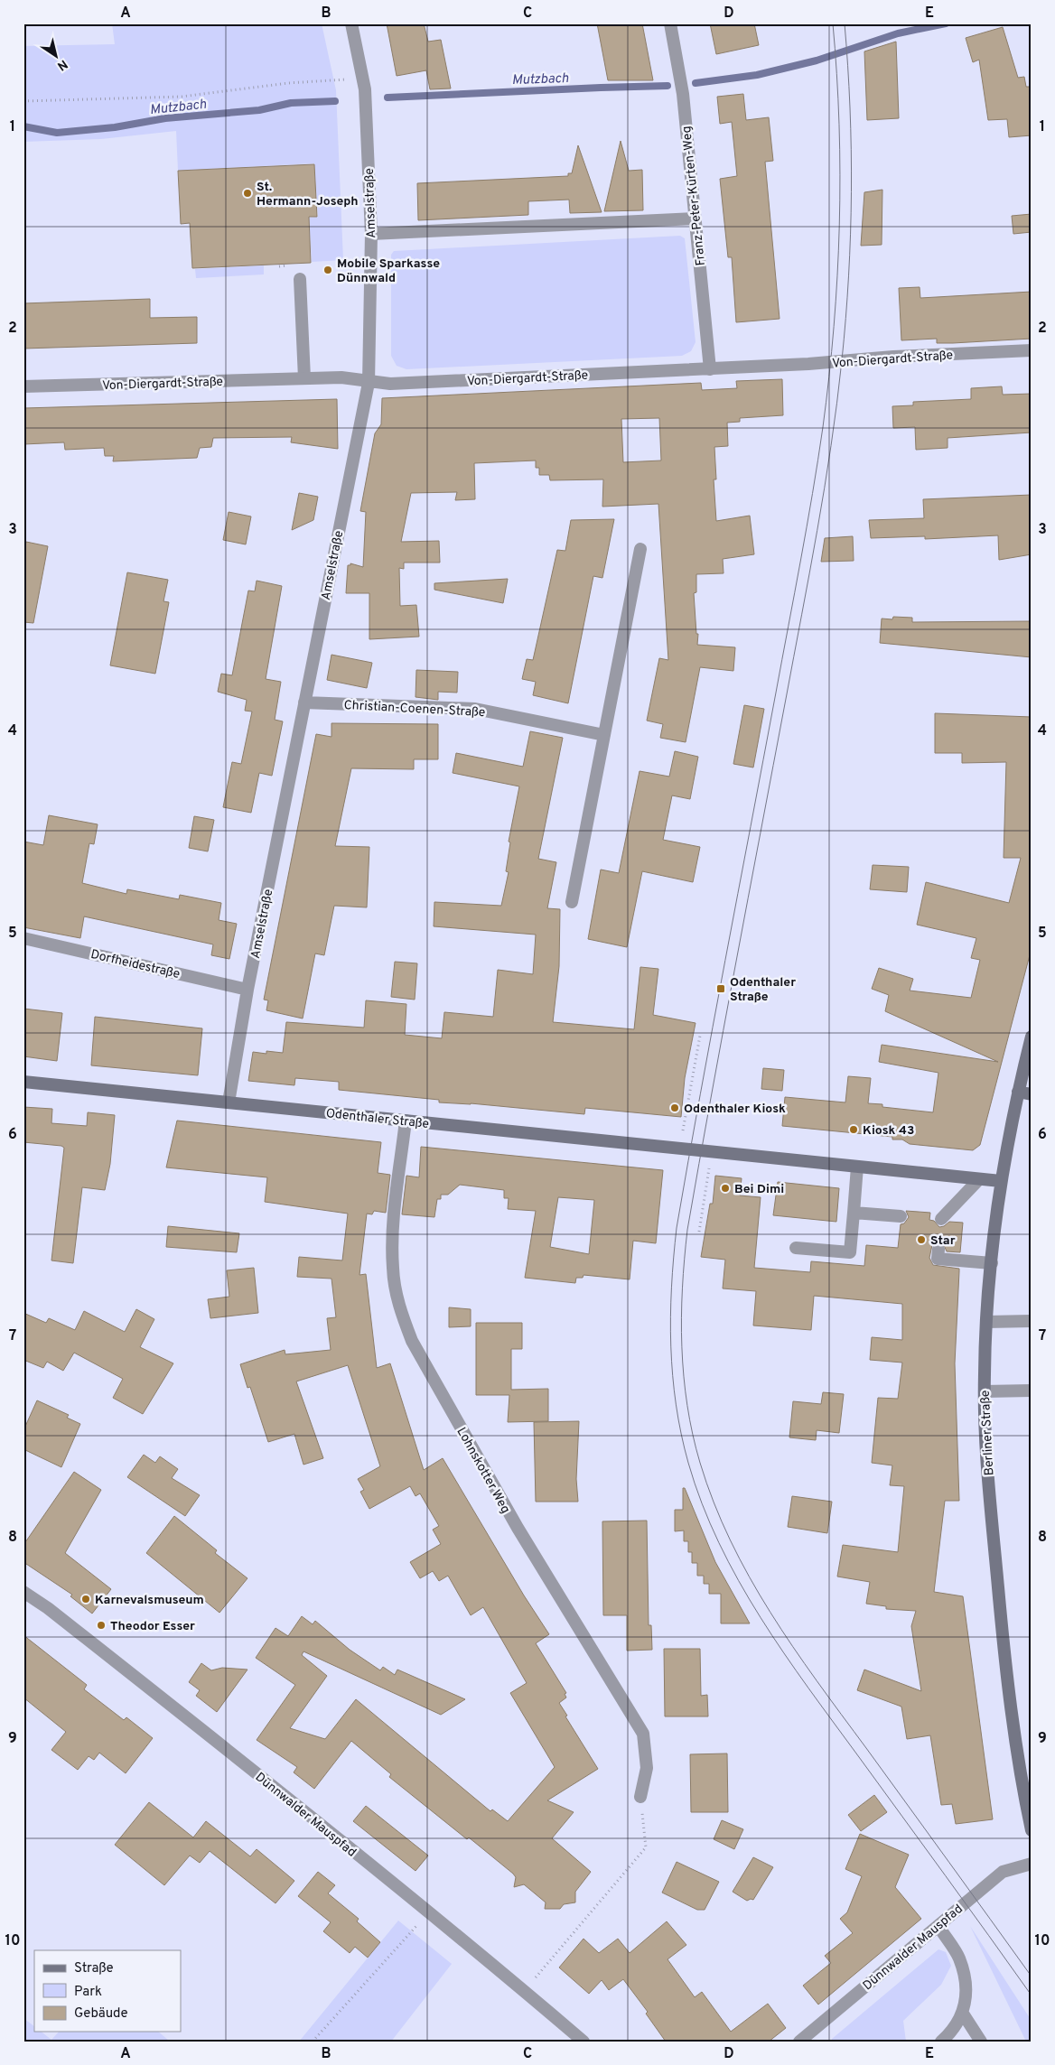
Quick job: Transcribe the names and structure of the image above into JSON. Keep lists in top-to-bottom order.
{
  "streets": {
    "main road": ["Odenthaler Straße", "Berliner Straße"],
    "street": [
      "Franz-Peter-Kürten-Weg",
      "Amselstraße",
      "Von-Diergardt-Straße",
      "Christian-Coenen-Straße",
      "Dorfheidestraße",
      "Lohnskotter Weg",
      "Dünnwalder Mauspfad"
    ]
  },
  "crossings": [
    ["Franz-Peter-Kürten-Weg", "Von-Diergardt-Straße"],
    ["Amselstraße", "Von-Diergardt-Straße"],
    ["Amselstraße", "Christian-Coenen-Straße"],
    ["Amselstraße", "Dorfheidestraße"],
    ["Amselstraße", "Odenthaler Straße"],
    ["Odenthaler Straße", "Berliner Straße"],
    ["Odenthaler Straße", "Lohnskotter Weg"]
  ],
  "water": ["Mutzbach"],
  "places": {
    "other": [
      "St. Hermann-Joseph",
      "Mobile Sparkasse Dünnwald",
      "Odenthaler Kiosk",
      "Kiosk 43",
      "Bei Dimi",
      "Star",
      "Karnevalsmuseum",
      "Theodor Esser"
    ],
    "transit": ["Odenthaler Straße"]
  },
  "legend": ["Straße", "Park", "Gebäude"],
  "north": "bottom right",
  "grid": {
    "columns": [
      "A",
      "B",
      "C",
      "D",
      "E"
    ],
    "rows": [
      "1",
      "2",
      "3",
      "4",
      "5",
      "6",
      "7",
      "8",
      "9",
      "10"
    ]
  }
}
